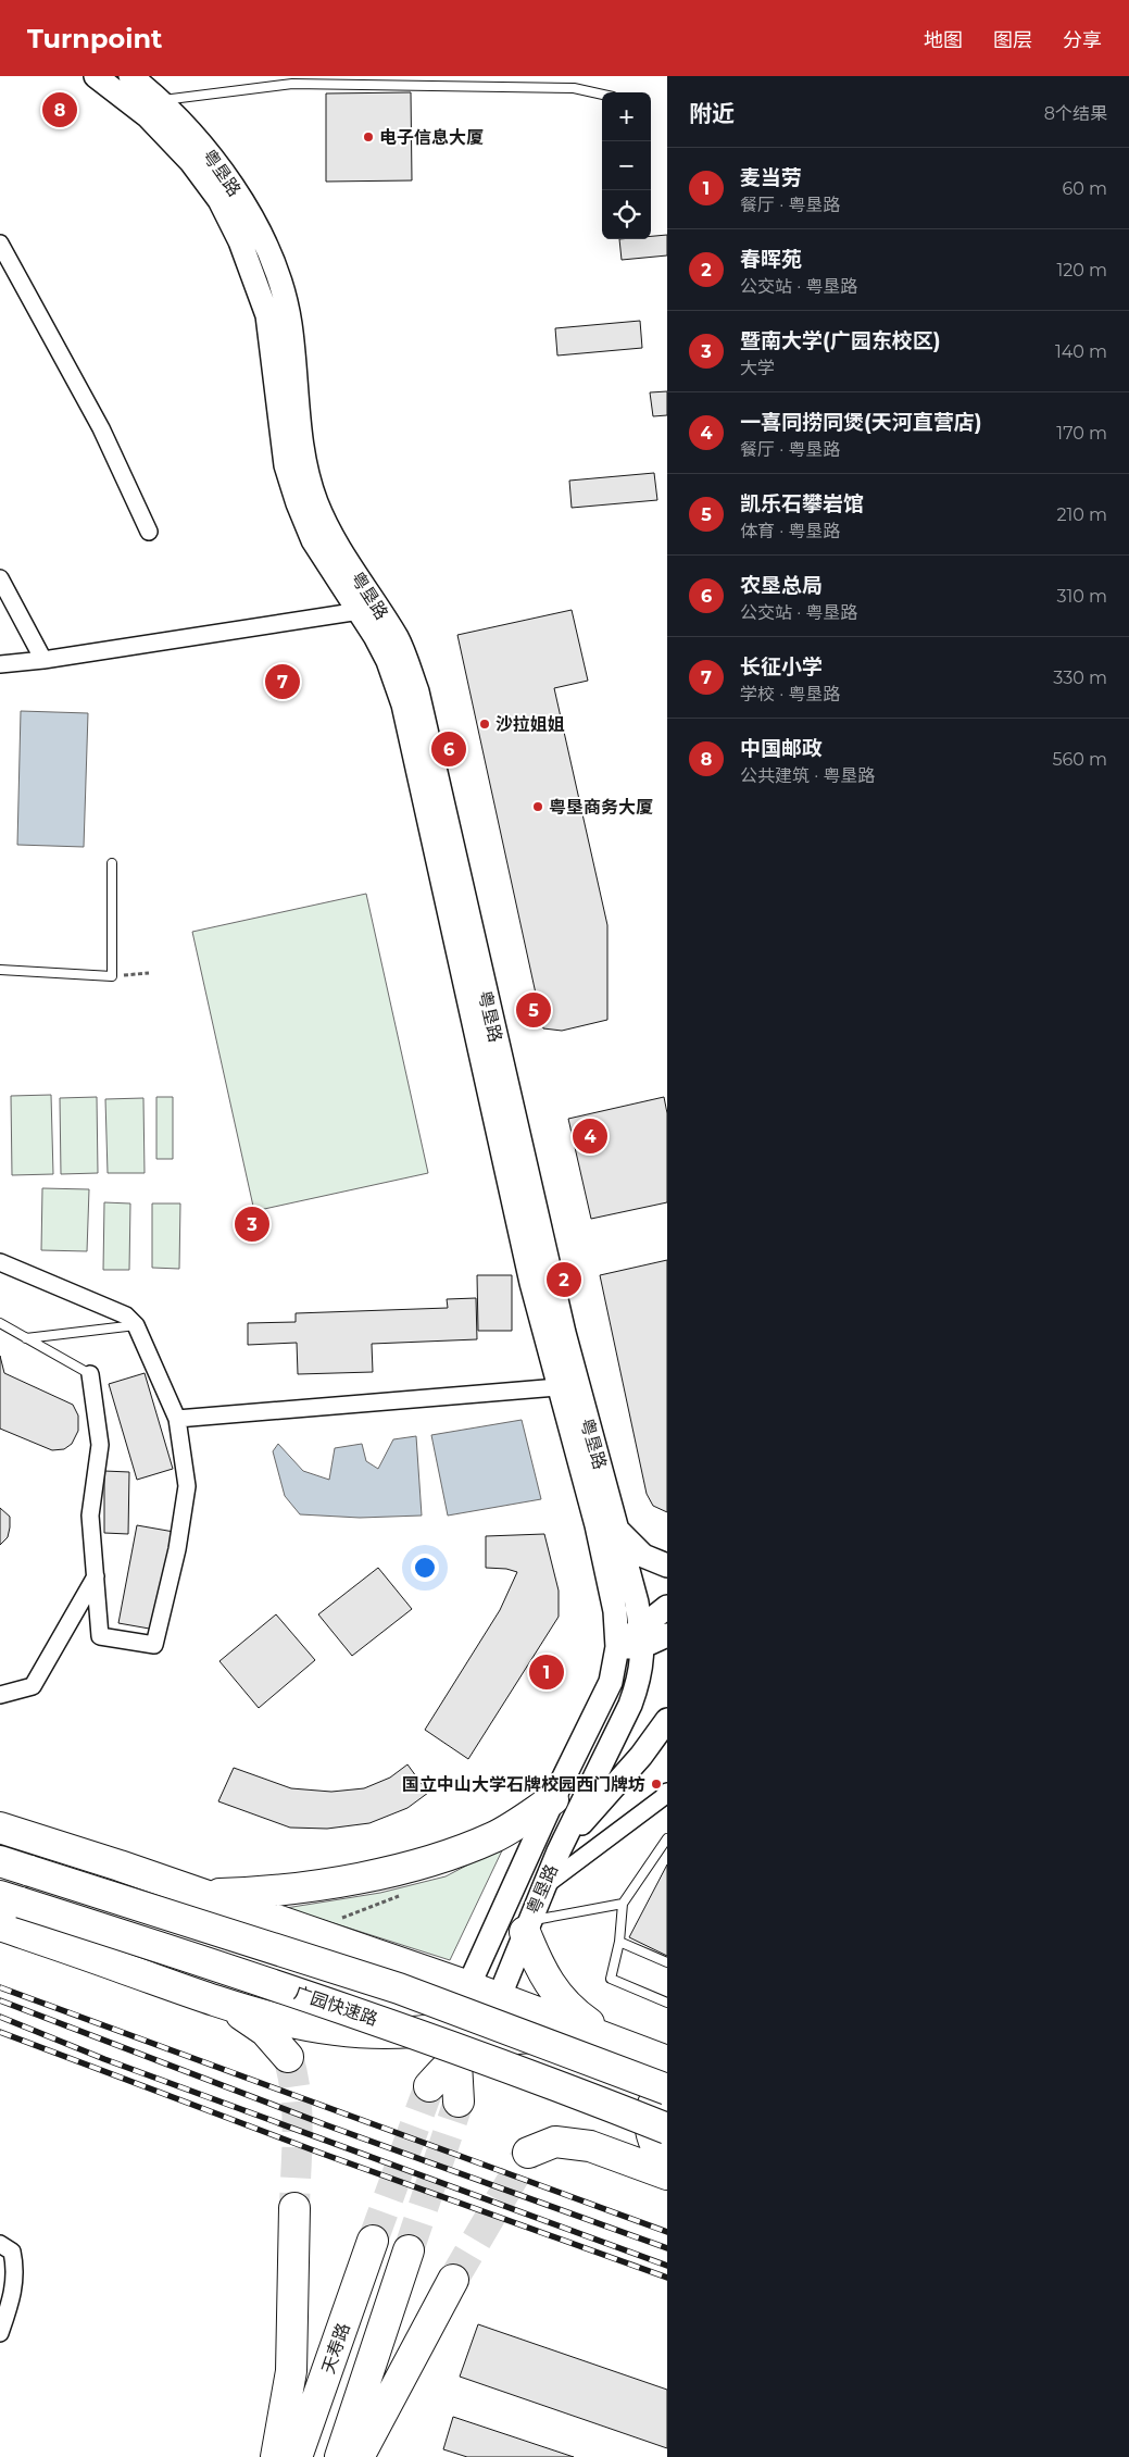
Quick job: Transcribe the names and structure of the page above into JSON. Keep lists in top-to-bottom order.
{
  "streets": {
    "highway": ["广园快速路", "天寿路"],
    "main road": ["粤垦路"]
  },
  "places": [
    "电子信息大厦",
    "沙拉姐姐",
    "粤垦商务大厦",
    "国立中山大学石牌校园西门牌坊"
  ],
  "page": {
    "header": "Turnpoint",
    "nav": ["地图", "图层", "分享"],
    "heading": ["附近", "8个结果"],
    "pins": [
      "8",
      "7",
      "6",
      "5",
      "4",
      "3",
      "2",
      "1"
    ],
    "map_buttons": ["+", "−"],
    "list": [
      {
        "mark": "1",
        "name": "麦当劳",
        "note": "餐厅 · 粤垦路",
        "value": "60 m"
      },
      {
        "mark": "2",
        "name": "春晖苑",
        "note": "公交站 · 粤垦路",
        "value": "120 m"
      },
      {
        "mark": "3",
        "name": "暨南大学(广园东校区)",
        "note": "大学",
        "value": "140 m"
      },
      {
        "mark": "4",
        "name": "一喜同捞同煲(天河直营店)",
        "note": "餐厅 · 粤垦路",
        "value": "170 m"
      },
      {
        "mark": "5",
        "name": "凯乐石攀岩馆",
        "note": "体育 · 粤垦路",
        "value": "210 m"
      },
      {
        "mark": "6",
        "name": "农垦总局",
        "note": "公交站 · 粤垦路",
        "value": "310 m"
      },
      {
        "mark": "7",
        "name": "长征小学",
        "note": "学校 · 粤垦路",
        "value": "330 m"
      },
      {
        "mark": "8",
        "name": "中国邮政",
        "note": "公共建筑 · 粤垦路",
        "value": "560 m"
      }
    ]
  }
}
